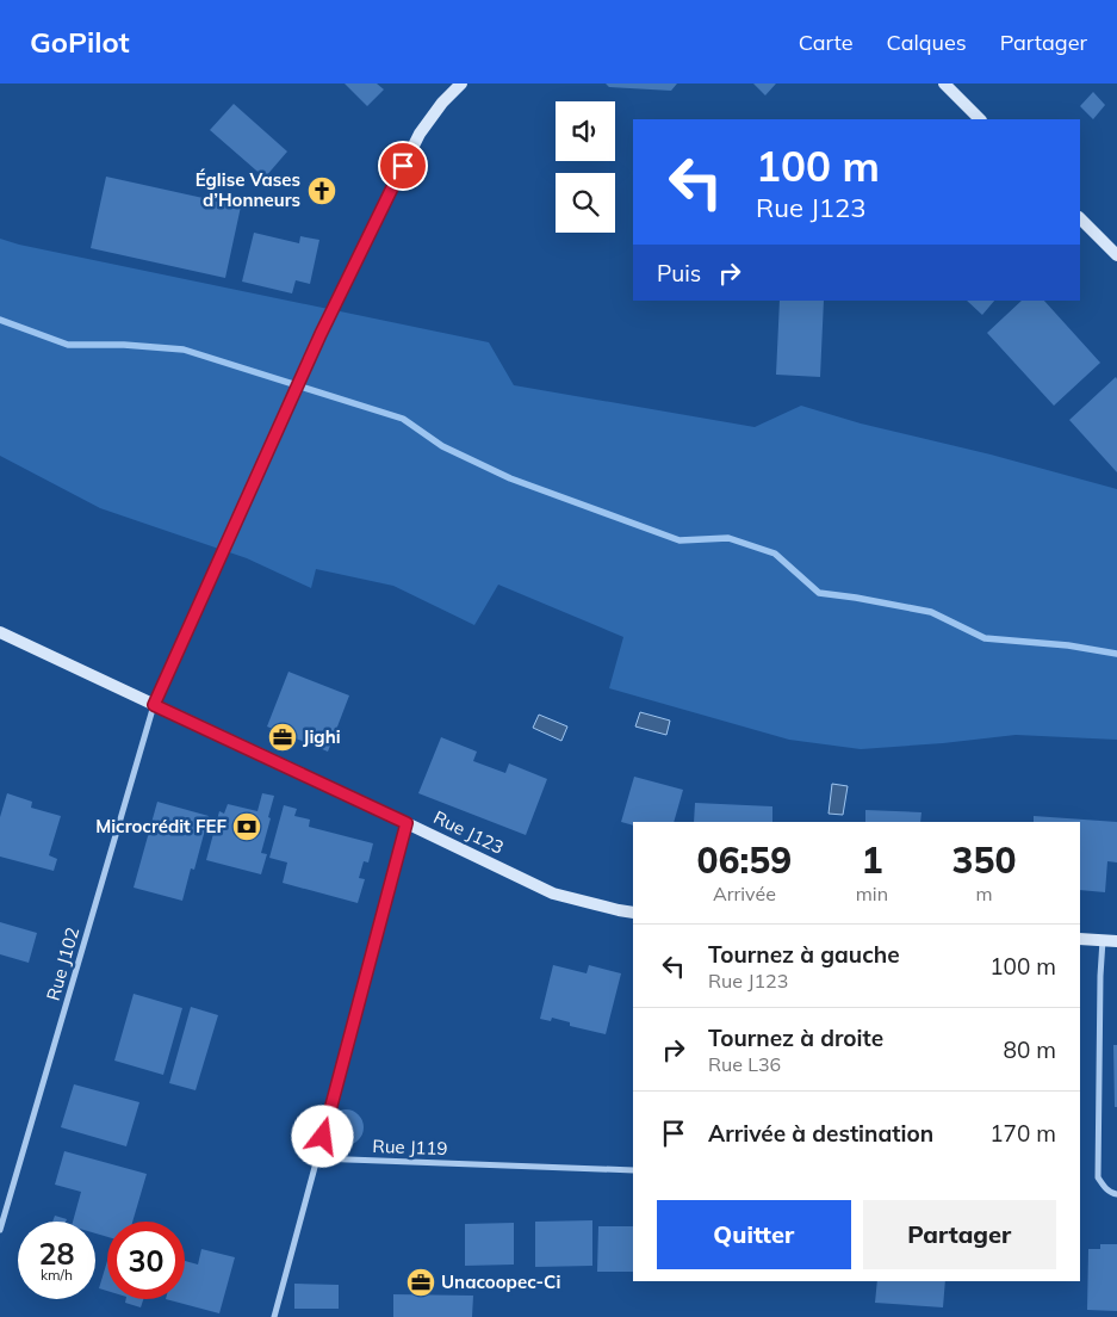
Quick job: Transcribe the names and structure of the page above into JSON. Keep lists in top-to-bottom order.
{
  "streets": {
    "street": ["Rue J123", "Rue J102", "Rue J119"]
  },
  "crossings": [
    ["Rue J123", "Rue J102"]
  ],
  "places": {
    "church": ["Église Vases d’Honneurs"],
    "office": ["Jighi", "Unacoopec-Ci"],
    "bank": ["Microcrédit FEF"]
  },
  "page": {
    "header": "GoPilot",
    "nav": ["Carte", "Calques", "Partager"],
    "turn": ["100 m", "Rue J123"],
    "then": "Puis",
    "eta": [
      "06:59",
      "Arrivée",
      "1",
      "min",
      "350",
      "m"
    ],
    "list": [
      {
        "name": "Tournez à gauche",
        "note": "Rue J123",
        "value": "100 m"
      },
      {
        "name": "Tournez à droite",
        "note": "Rue L36",
        "value": "80 m"
      },
      {
        "name": "Arrivée à destination",
        "value": "170 m"
      }
    ],
    "buttons": ["Quitter", "Partager"],
    "speed": "28 km/h",
    "limit": "30"
  }
}
